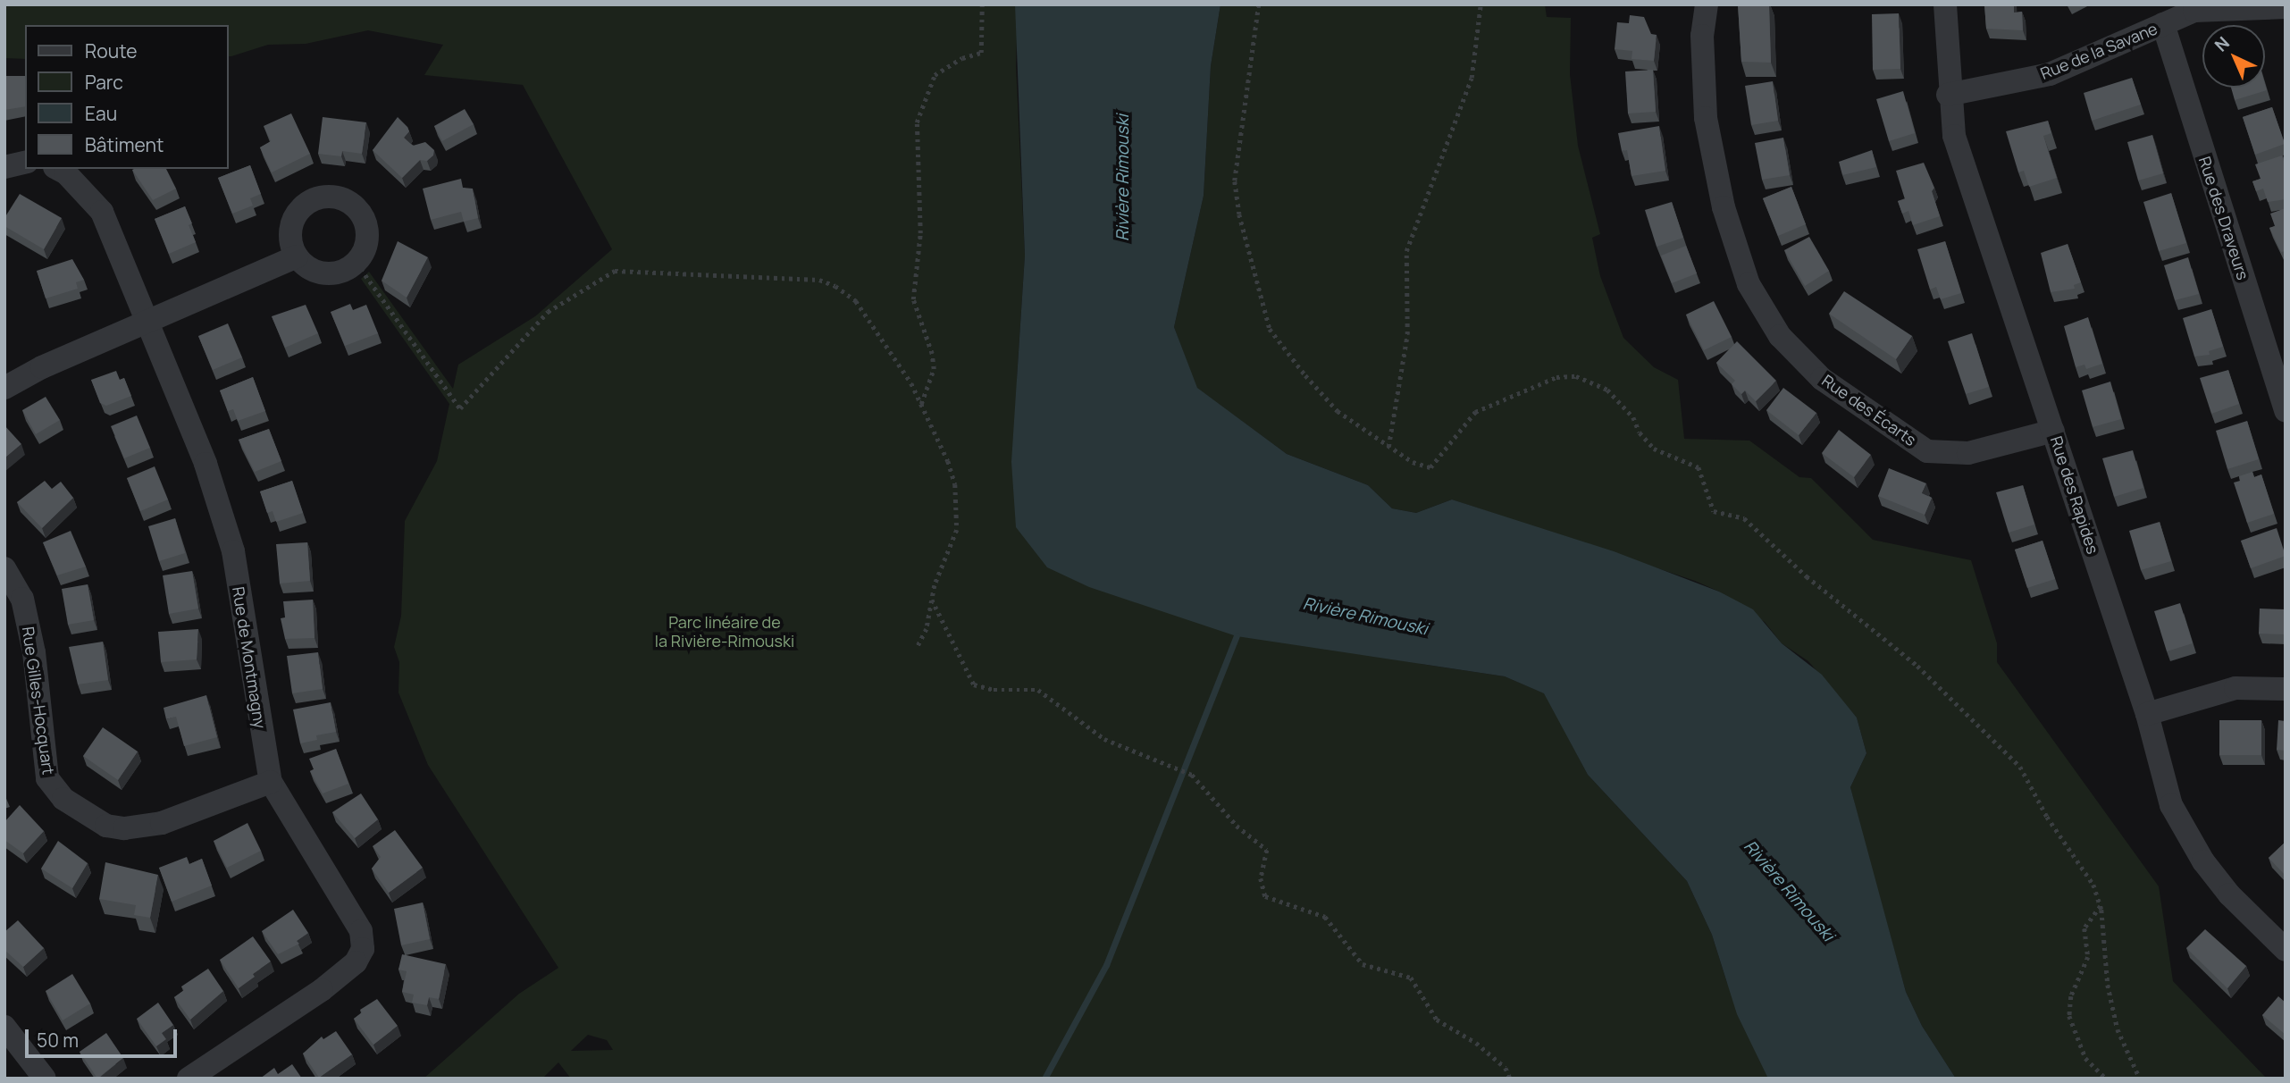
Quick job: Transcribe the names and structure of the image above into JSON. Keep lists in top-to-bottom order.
{
  "streets": {
    "street": [
      "Rue de la Savane",
      "Rue des Draveurs",
      "Rue des Écarts",
      "Rue des Rapides",
      "Rue de Montmagny",
      "Rue Gilles-Hocquart"
    ]
  },
  "crossings": [
    ["Rue de la Savane", "Rue des Draveurs"],
    ["Rue de la Savane", "Rue des Rapides"],
    ["Rue des Écarts", "Rue des Rapides"],
    ["Rue de Montmagny", "Rue Gilles-Hocquart"]
  ],
  "water": ["Rivière Rimouski"],
  "parks": ["Parc linéaire de la Rivière-Rimouski"],
  "legend": [
    "Route",
    "Parc",
    "Eau",
    "Bâtiment"
  ],
  "scale_bar": "50 m",
  "north": "top left"
}
